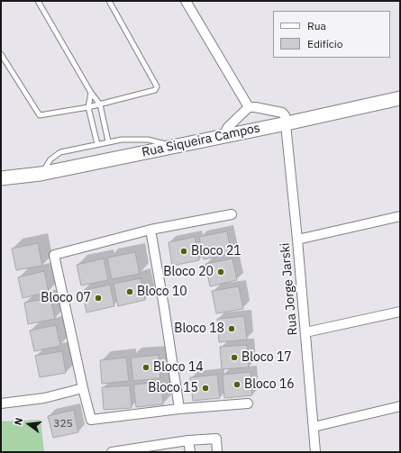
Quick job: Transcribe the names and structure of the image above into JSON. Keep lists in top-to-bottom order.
{
  "streets": {
    "main road": ["Rua Siqueira Campos"],
    "street": ["Rua Jorge Jarski"]
  },
  "crossings": [
    ["Rua Siqueira Campos", "Rua Jorge Jarski"]
  ],
  "places": [
    "Bloco 21",
    "Bloco 20",
    "Bloco 10",
    "Bloco 07",
    "Bloco 18",
    "Bloco 17",
    "Bloco 14",
    "Bloco 16",
    "Bloco 15"
  ],
  "house_numbers": ["325"],
  "legend": ["Rua", "Edifício"],
  "north": "left"
}
